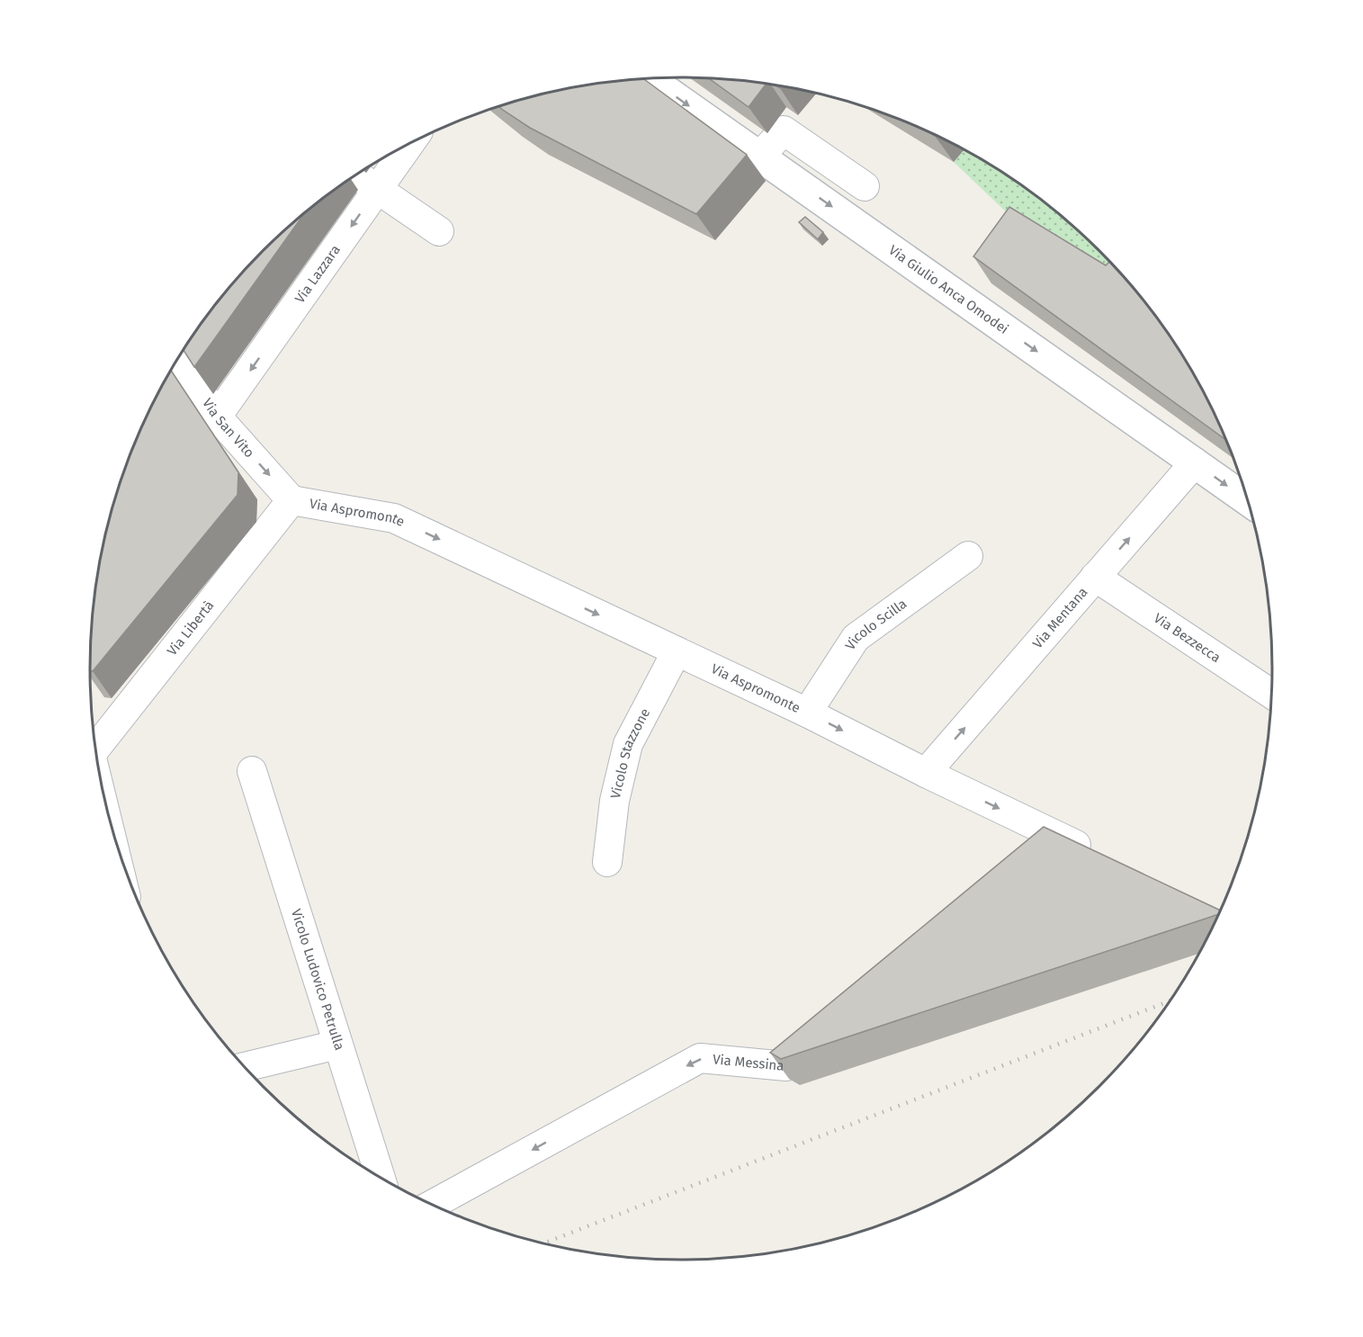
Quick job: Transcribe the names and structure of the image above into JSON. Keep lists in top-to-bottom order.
{
  "streets": {
    "main road": ["Via Giulio Anca Omodei"],
    "street": [
      "Via Lazzara",
      "Via San Vito",
      "Via Aspromonte",
      "Via Mentana",
      "Vicolo Scilla",
      "Via Libertà",
      "Via Bezzecca",
      "Vicolo Stazzone",
      "Vicolo Ludovico Petrulla",
      "Via Messina"
    ]
  },
  "crossings": [
    ["Via Lazzara", "Via San Vito"],
    ["Via Giulio Anca Omodei", "Via Mentana"],
    ["Via San Vito", "Via Aspromonte"],
    ["Via San Vito", "Via Libertà"],
    ["Via Aspromonte", "Via Mentana"],
    ["Via Aspromonte", "Vicolo Scilla"],
    ["Via Aspromonte", "Via Libertà"],
    ["Via Aspromonte", "Vicolo Stazzone"],
    ["Via Mentana", "Via Bezzecca"]
  ],
  "one_way": [
    "Via Lazzara",
    "Via Giulio Anca Omodei",
    "Via San Vito",
    "Via Aspromonte",
    "Via Mentana",
    "Via Messina"
  ]
}
